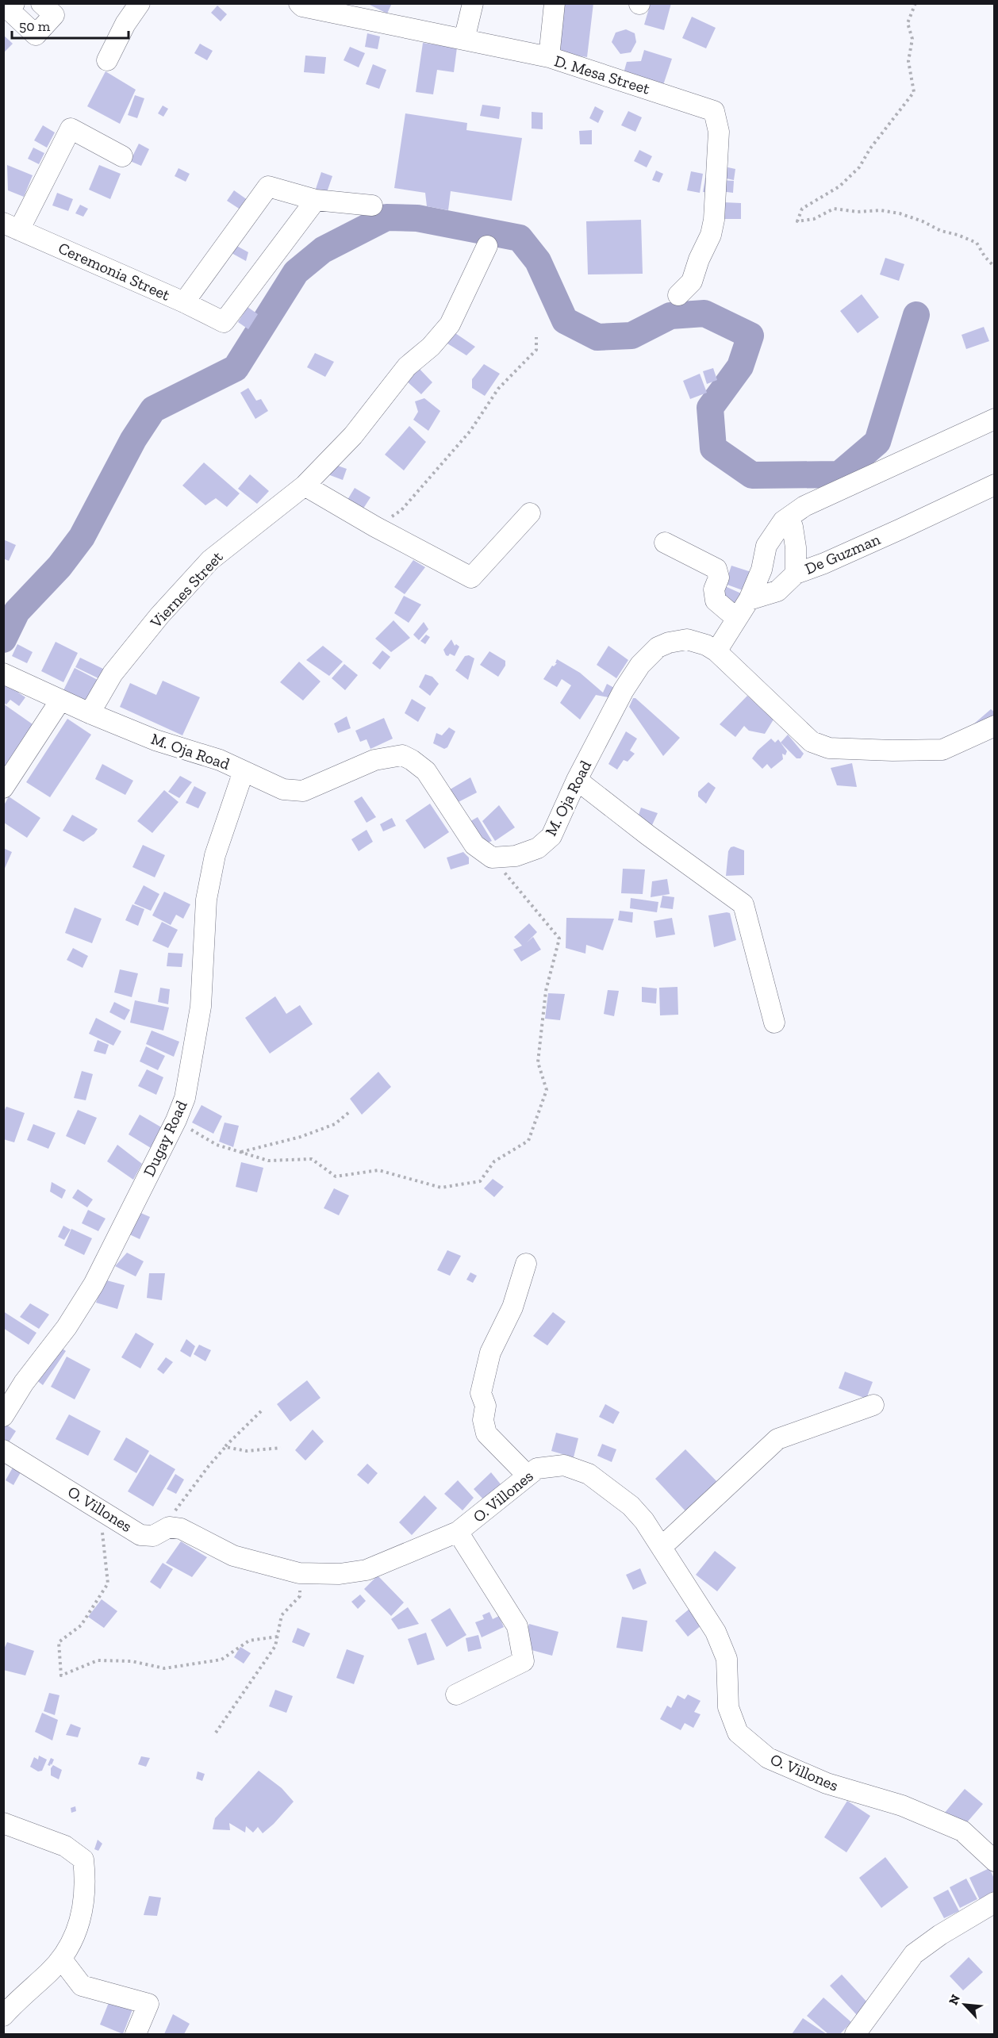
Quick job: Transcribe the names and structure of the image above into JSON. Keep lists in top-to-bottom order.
{
  "streets": {
    "street": [
      "D. Mesa Street",
      "Ceremonia Street",
      "De Guzman",
      "Viernes Street",
      "M. Oja Road",
      "Dugay Road",
      "O. Villones"
    ]
  },
  "crossings": [
    ["Viernes Street", "M. Oja Road"],
    ["M. Oja Road", "Dugay Road"]
  ],
  "scale_bar": "50 m",
  "north": "top left"
}
